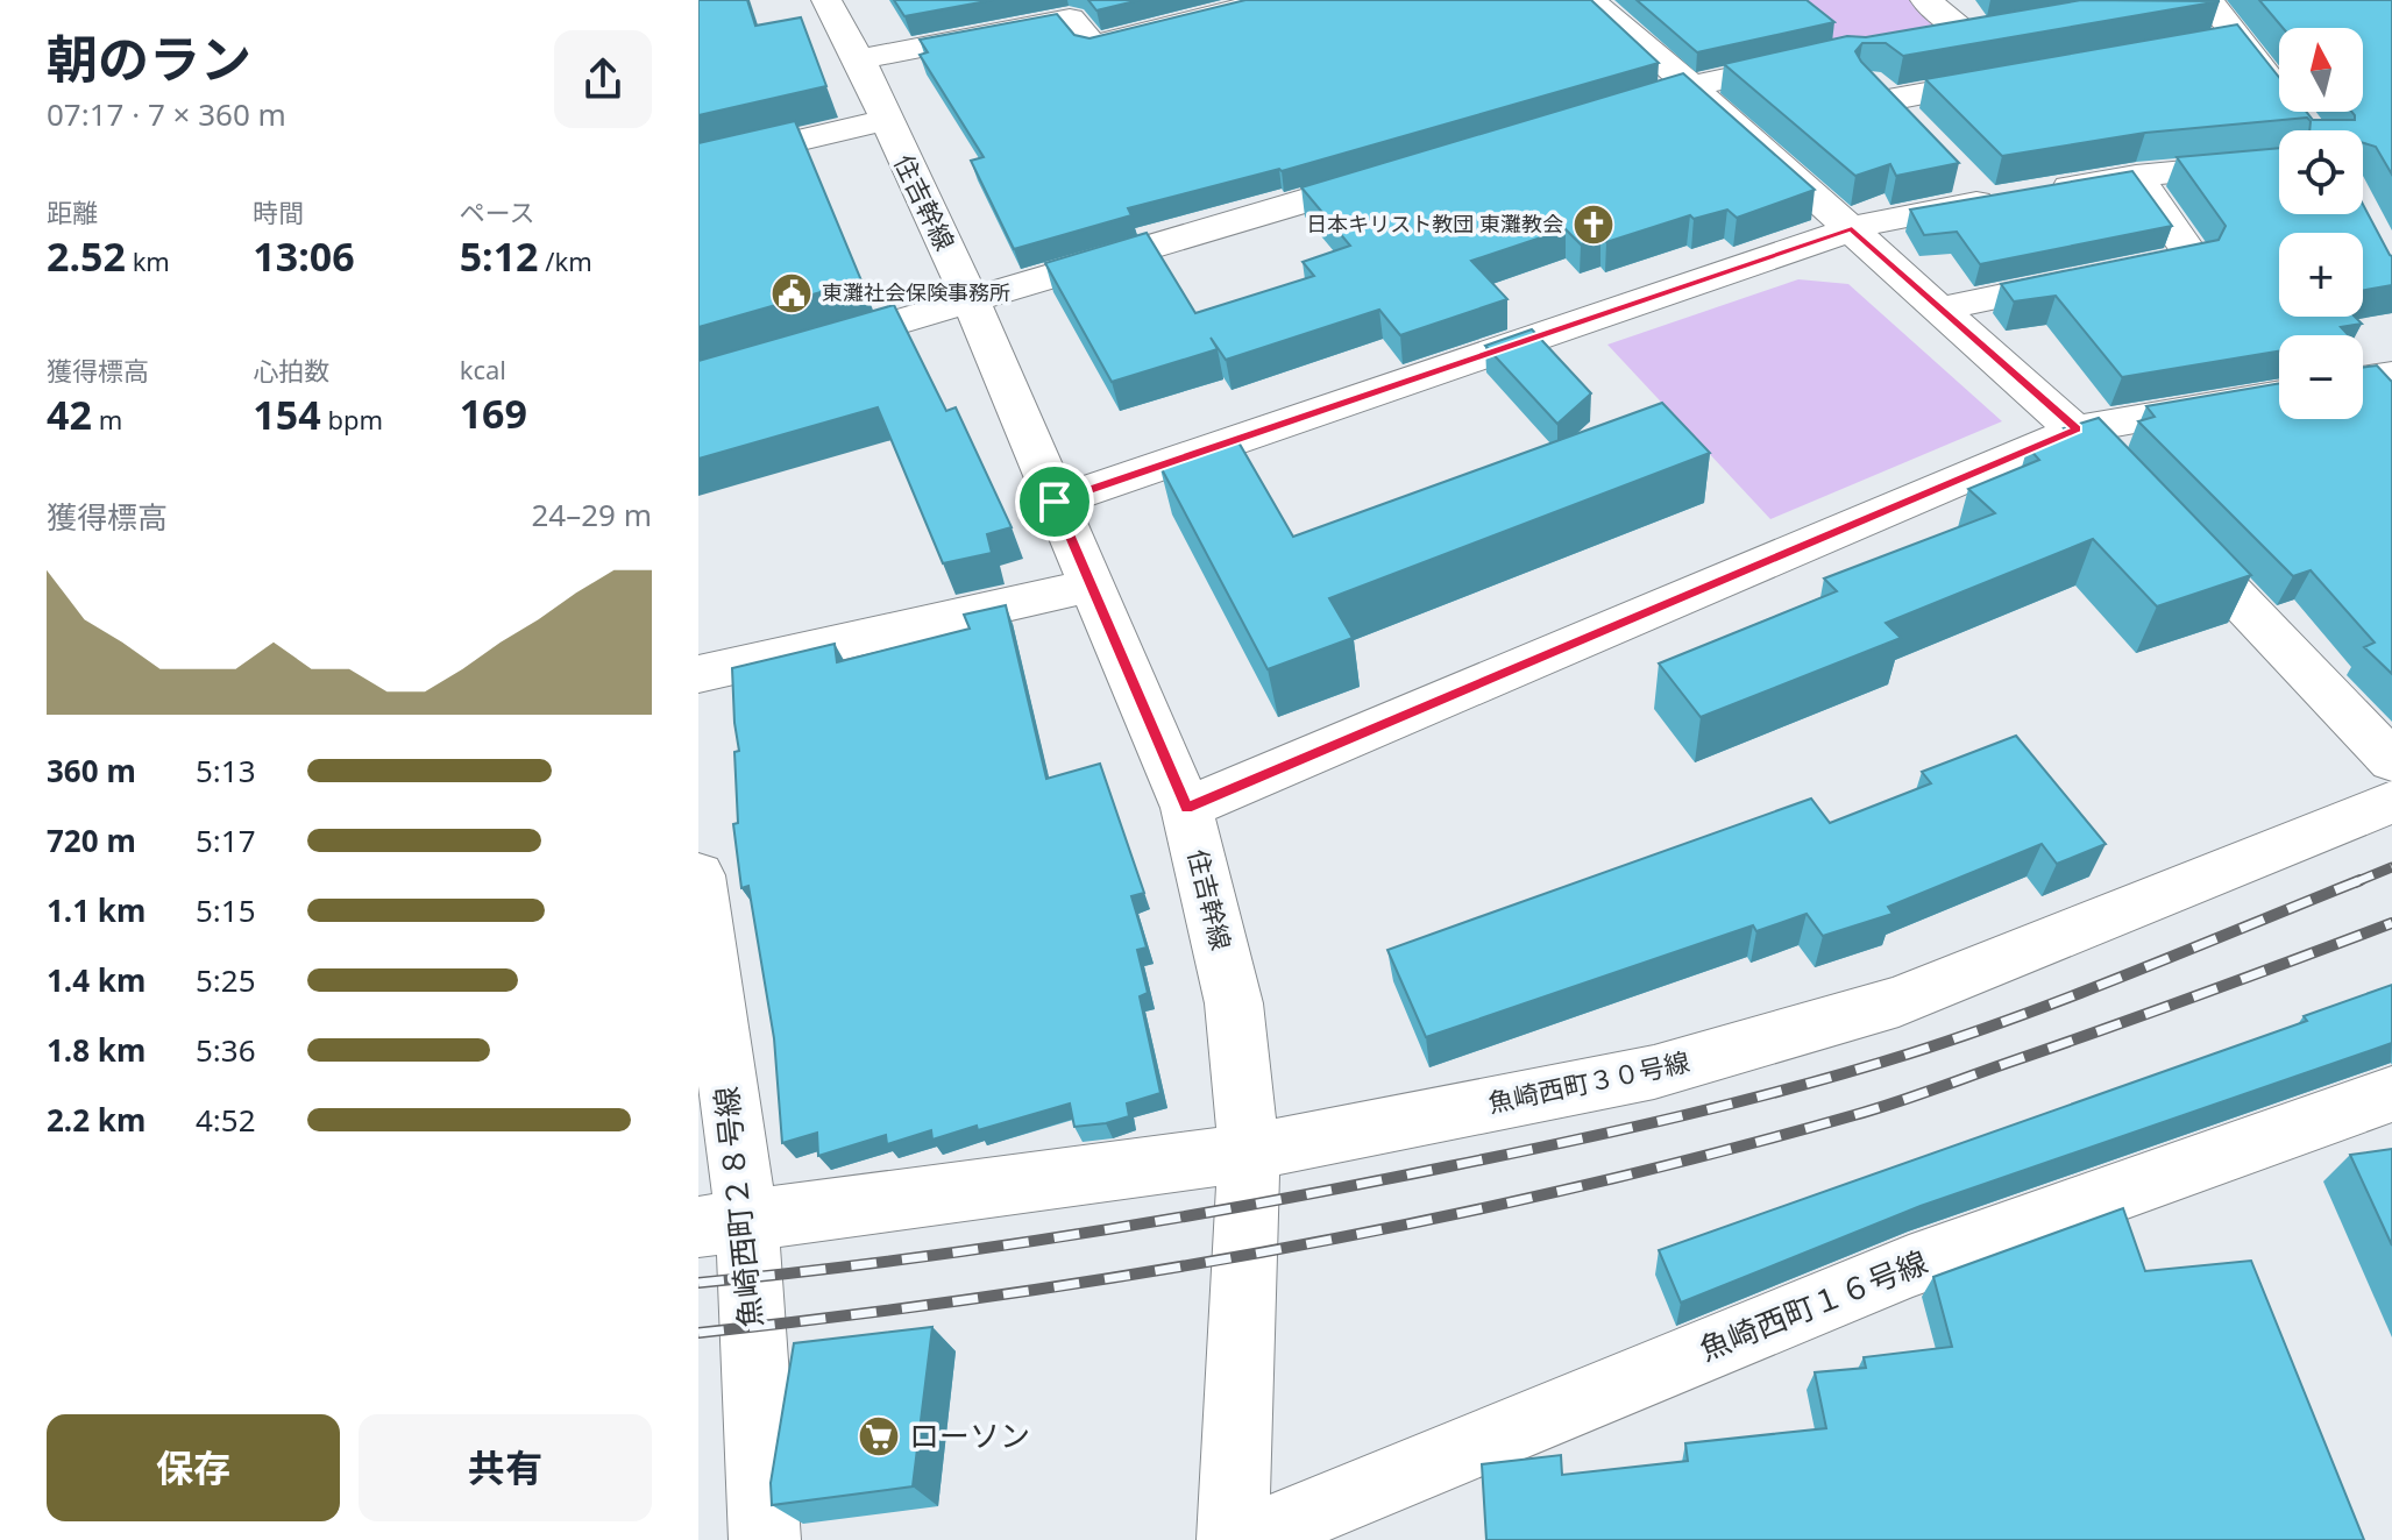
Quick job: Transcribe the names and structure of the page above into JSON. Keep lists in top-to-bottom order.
{
  "streets": {
    "street": [
      "住吉幹線",
      "魚崎西町３０号線",
      "魚崎西町２８号線",
      "魚崎西町１６号線"
    ]
  },
  "crossings": [
    ["住吉幹線", "魚崎西町３０号線"],
    ["魚崎西町３０号線", "魚崎西町２８号線"]
  ],
  "places": {
    "church": ["日本キリスト教団 東灘教会"],
    "public building": ["東灘社会保険事務所"],
    "supermarket": ["ローソン"]
  },
  "north": "top",
  "page": {
    "heading": ["朝のラン", "07:17 · 7 × 360 m"],
    "map_buttons": ["+", "−"],
    "stats": [
      ["距離", "2.52 km"],
      ["時間", "13:06"],
      ["ペース", "5:12 /km"],
      ["獲得標高", "42 m"],
      ["心拍数", "154 bpm"],
      ["kcal", "169"]
    ],
    "chart": ["獲得標高", "24–29 m"],
    "list": [
      {
        "name": "360 m",
        "note": "5:13"
      },
      {
        "name": "720 m",
        "note": "5:17"
      },
      {
        "name": "1.1 km",
        "note": "5:15"
      },
      {
        "name": "1.4 km",
        "note": "5:25"
      },
      {
        "name": "1.8 km",
        "note": "5:36"
      },
      {
        "name": "2.2 km",
        "note": "4:52"
      }
    ],
    "buttons": ["保存", "共有"]
  }
}
